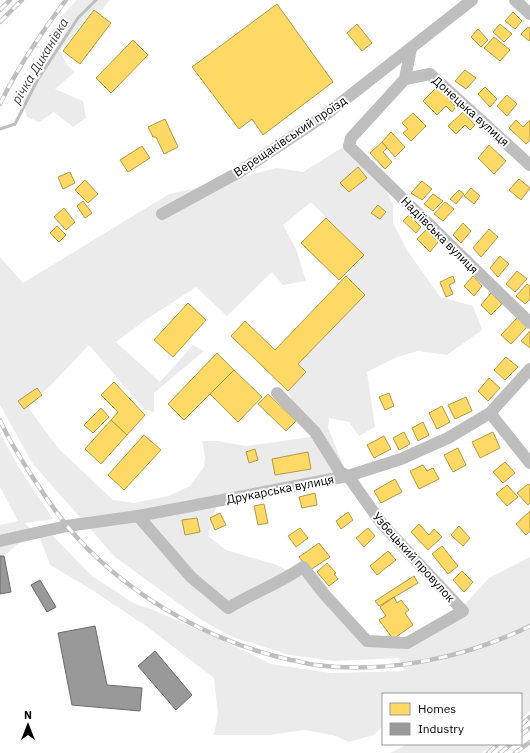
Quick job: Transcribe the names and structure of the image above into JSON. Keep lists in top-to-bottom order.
{
  "streets": {
    "street": [
      "Донецька вулиця",
      "Верещаківський проїзд",
      "Надіївська вулиця",
      "Друкарська вулиця",
      "Узбецький провулок"
    ]
  },
  "crossings": [
    ["Донецька вулиця", "Надіївська вулиця"],
    ["Друкарська вулиця", "Узбецький провулок"]
  ],
  "water": ["річка Диканівка"],
  "legend": ["Homes", "Industry"],
  "north": "top"
}
